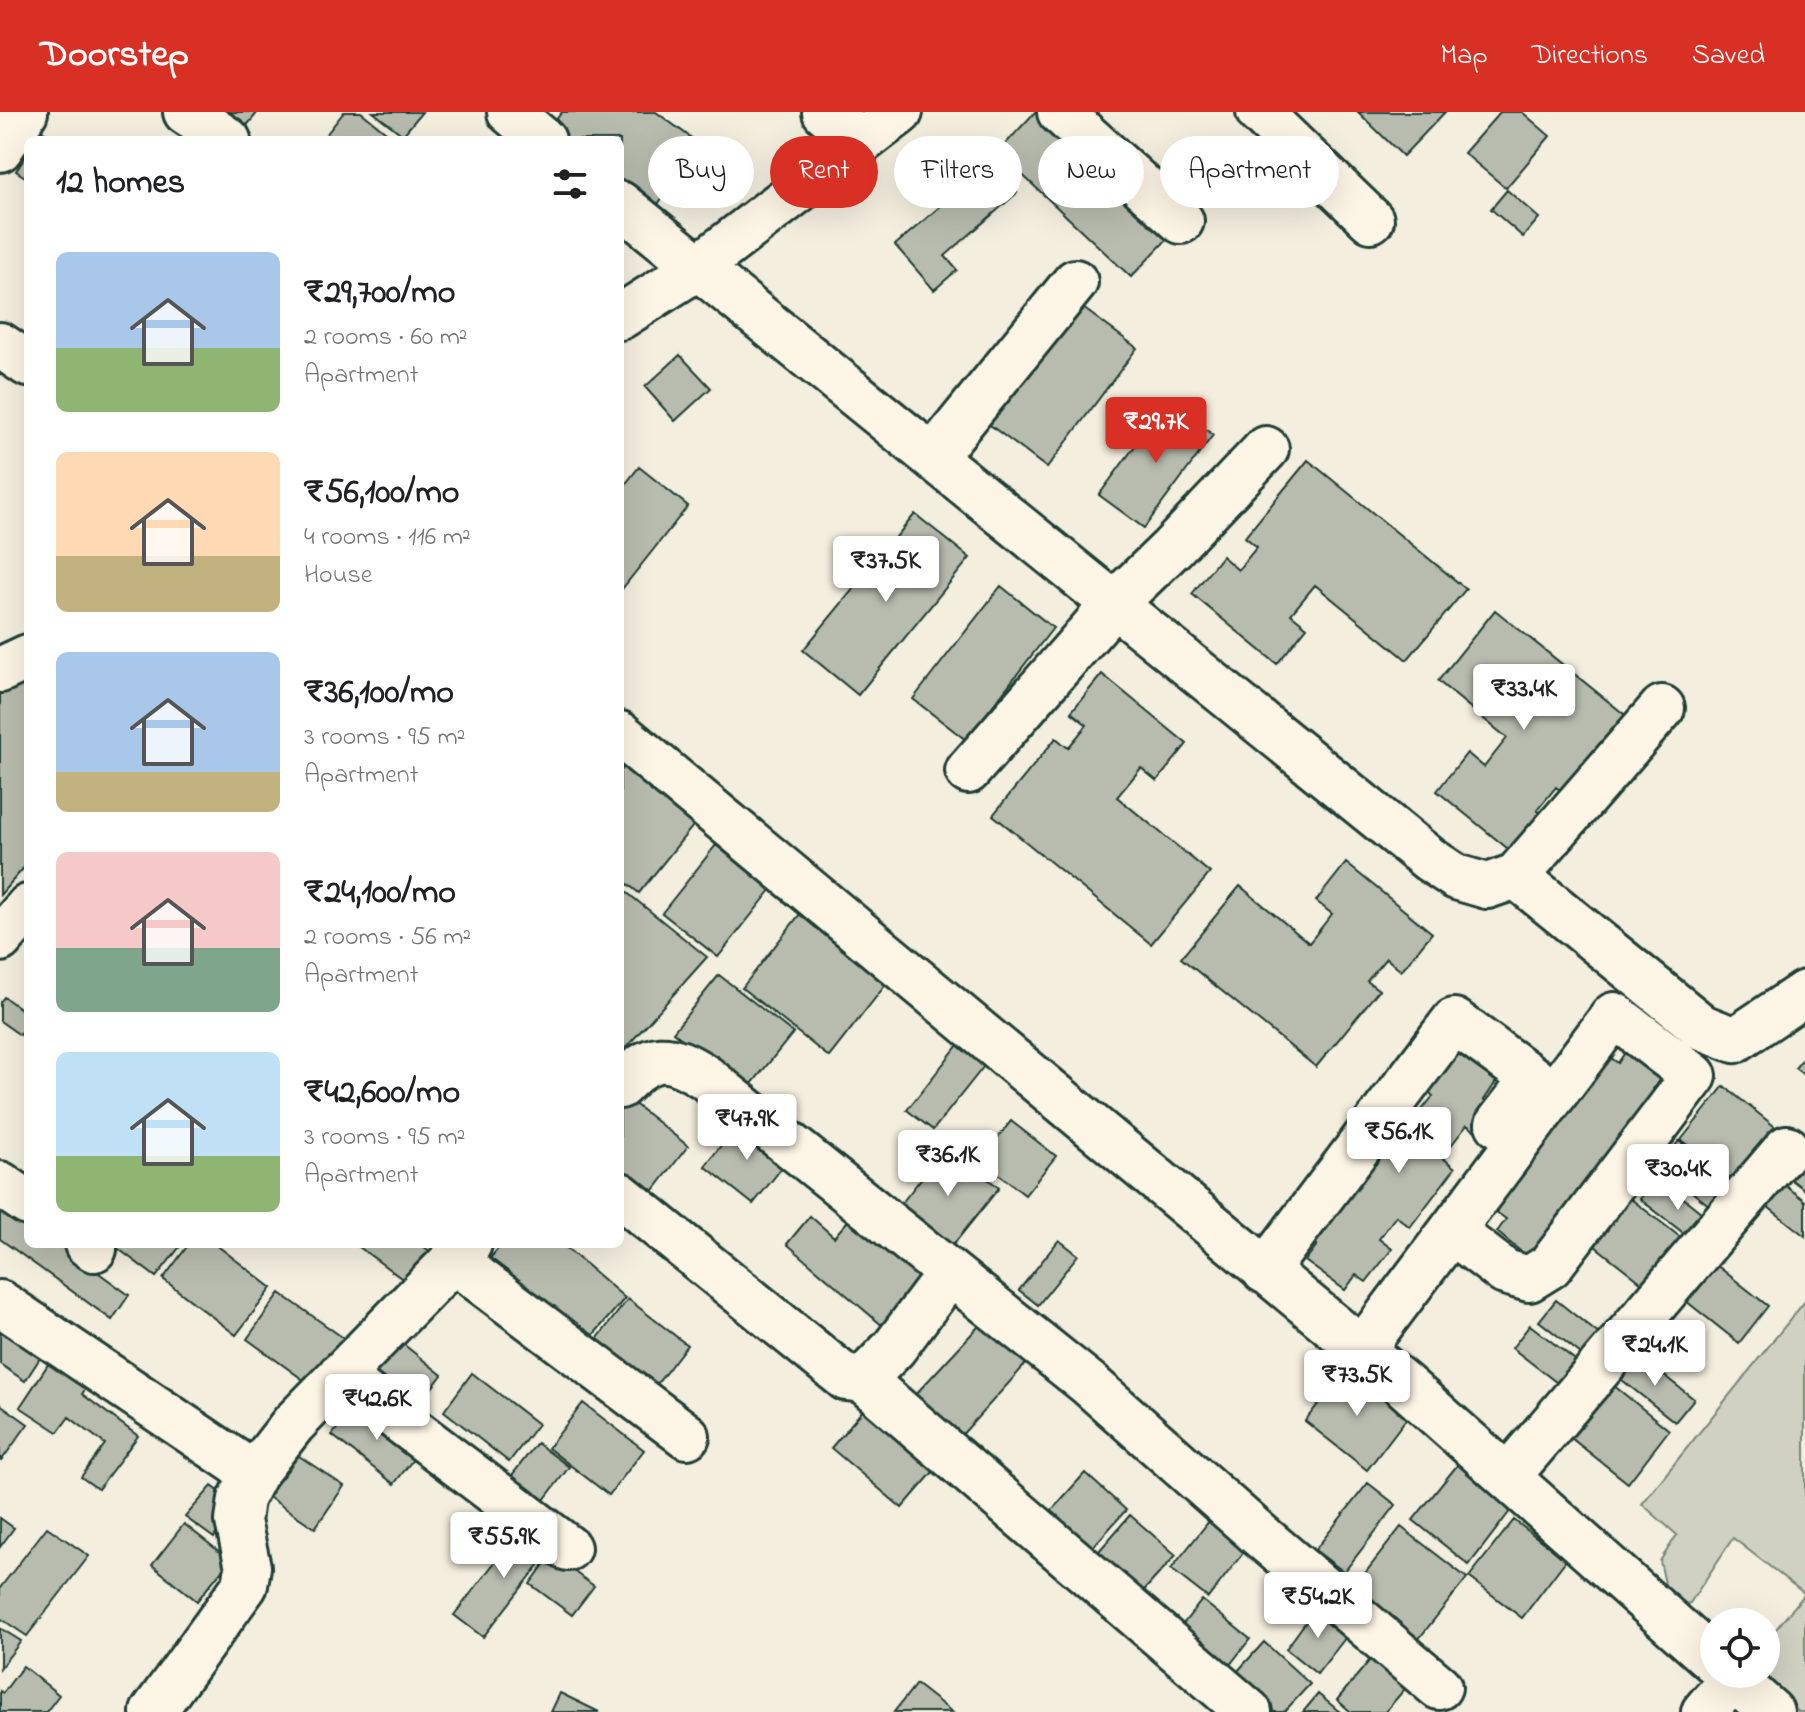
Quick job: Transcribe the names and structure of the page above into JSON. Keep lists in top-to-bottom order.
{
  "page": {
    "header": "Doorstep",
    "nav": ["Map", "Directions", "Saved"],
    "chip": [
      "Buy",
      "Rent",
      "Filters",
      "New",
      "Apartment"
    ],
    "heading": "12 homes",
    "list": [
      {
        "name": "₹29,700/mo",
        "note": "2 rooms · 60 m² · Apartment"
      },
      {
        "name": "₹56,100/mo",
        "note": "4 rooms · 116 m² · House"
      },
      {
        "name": "₹36,100/mo",
        "note": "3 rooms · 95 m² · Apartment"
      },
      {
        "name": "₹24,100/mo",
        "note": "2 rooms · 56 m² · Apartment"
      },
      {
        "name": "₹42,600/mo",
        "note": "3 rooms · 95 m² · Apartment"
      }
    ],
    "price": [
      "₹29.7K",
      "₹37.5K",
      "₹33.4K",
      "₹47.9K",
      "₹56.1K",
      "₹36.1K",
      "₹30.4K",
      "₹24.1K",
      "₹73.5K",
      "₹42.6K",
      "₹55.9K",
      "₹54.2K"
    ]
  }
}
